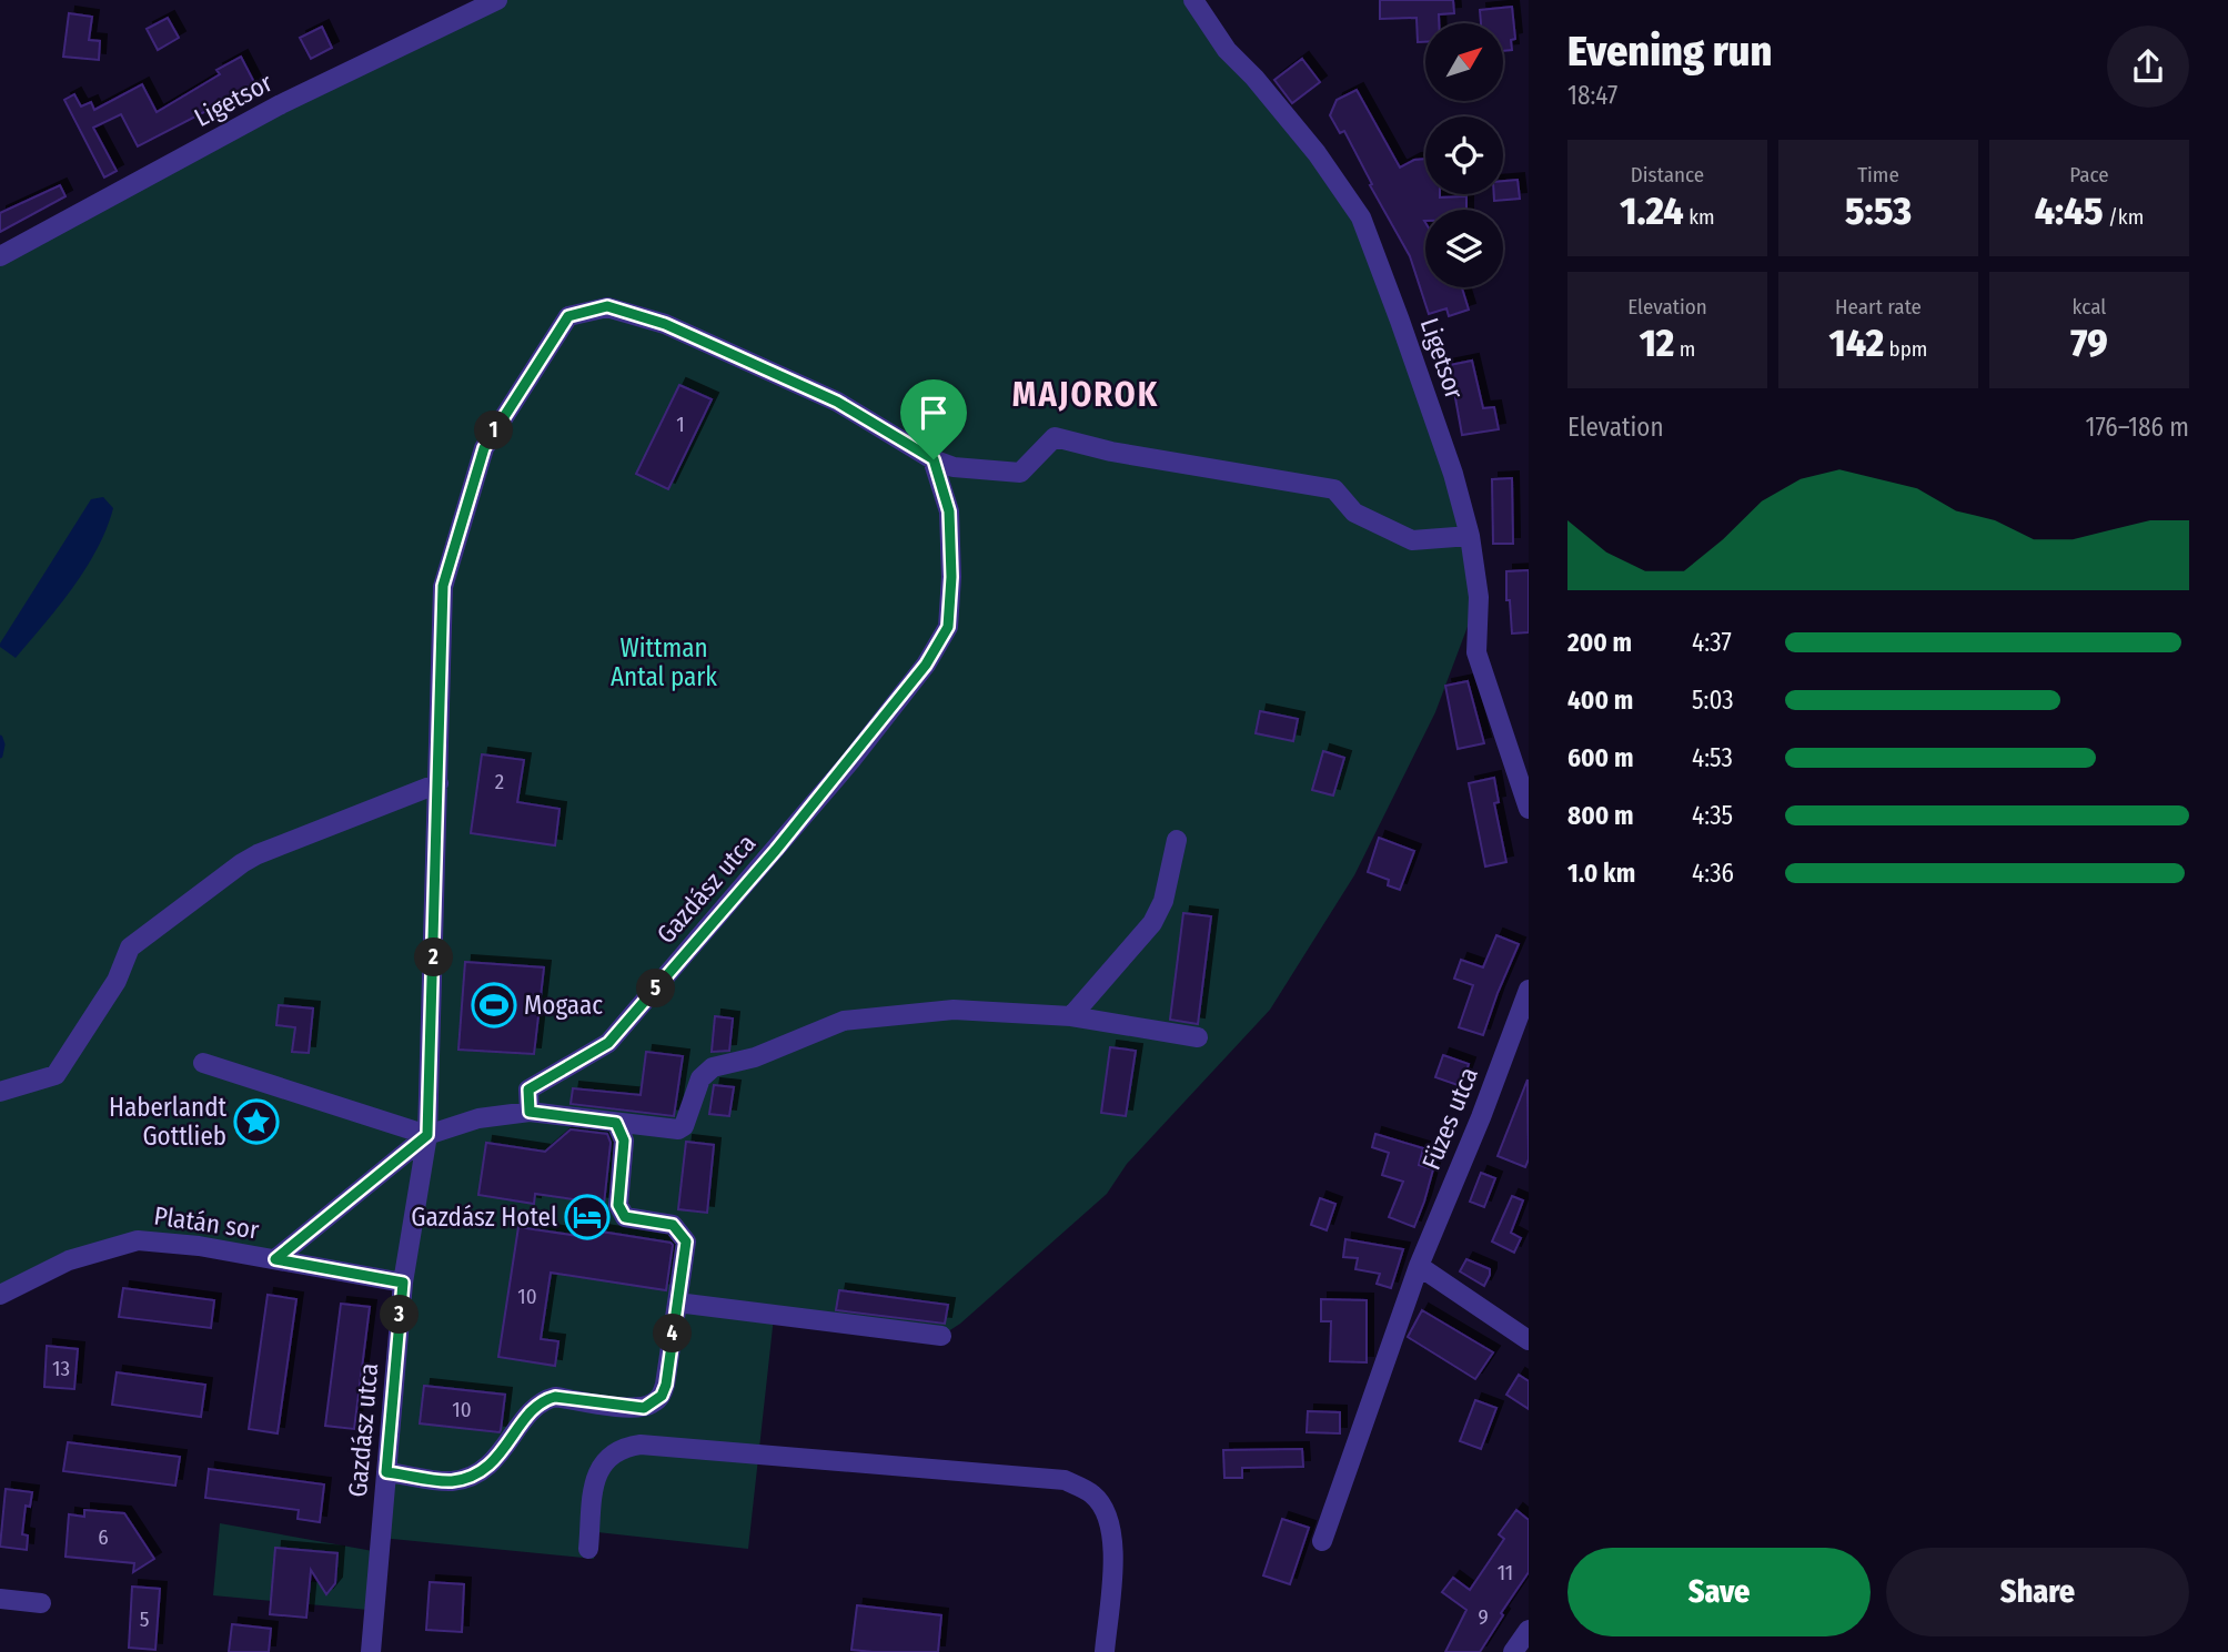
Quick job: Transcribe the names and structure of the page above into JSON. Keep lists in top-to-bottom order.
{
  "streets": {
    "street": [
      "Ligetsor",
      "Gazdász utca",
      "Füzes utca",
      "Platán sor"
    ]
  },
  "crossings": [
    ["Gazdász utca", "Platán sor"]
  ],
  "districts": ["MAJOROK"],
  "parks": ["Wittman Antal park"],
  "places": {
    "sports": ["Mogaac"],
    "place": ["Haberlandt Gottlieb"],
    "hotel": ["Gazdász Hotel"]
  },
  "house_numbers": [
    "1",
    "2",
    "10",
    "13",
    "10",
    "6",
    "11",
    "9",
    "5"
  ],
  "north": "top right",
  "page": {
    "heading": ["Evening run", "18:47"],
    "stats": [
      ["Distance", "1.24 km"],
      ["Time", "5:53"],
      ["Pace", "4:45 /km"],
      ["Elevation", "12 m"],
      ["Heart rate", "142 bpm"],
      ["kcal", "79"]
    ],
    "chart": ["Elevation", "176–186 m"],
    "pins": [
      "1",
      "2",
      "5",
      "3",
      "4"
    ],
    "list": [
      {
        "name": "200 m",
        "note": "4:37"
      },
      {
        "name": "400 m",
        "note": "5:03"
      },
      {
        "name": "600 m",
        "note": "4:53"
      },
      {
        "name": "800 m",
        "note": "4:35"
      },
      {
        "name": "1.0 km",
        "note": "4:36"
      }
    ],
    "buttons": ["Save", "Share"]
  }
}
